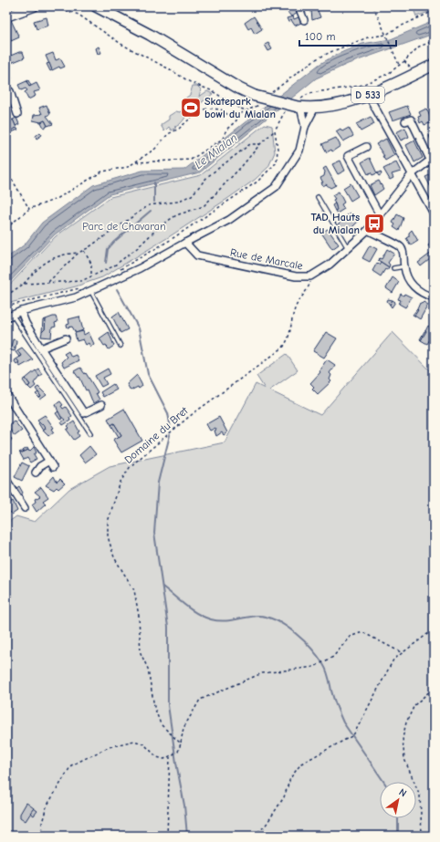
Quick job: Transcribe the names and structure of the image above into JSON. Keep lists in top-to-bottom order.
{
  "streets": {
    "main road": ["D 533"],
    "street": ["Rue de Marcale"],
    "path": ["Domaine du Bret"]
  },
  "crossings": [
    ["Rue de Marcale", "Domaine du Bret"]
  ],
  "water": ["Le Mialan"],
  "parks": ["Parc de Chavaran"],
  "places": {
    "sports": ["Skatepark bowl du Mialan"],
    "bus stop": ["TAD Hauts du Mialan"]
  },
  "scale_bar": "100 m",
  "north": "top right"
}
